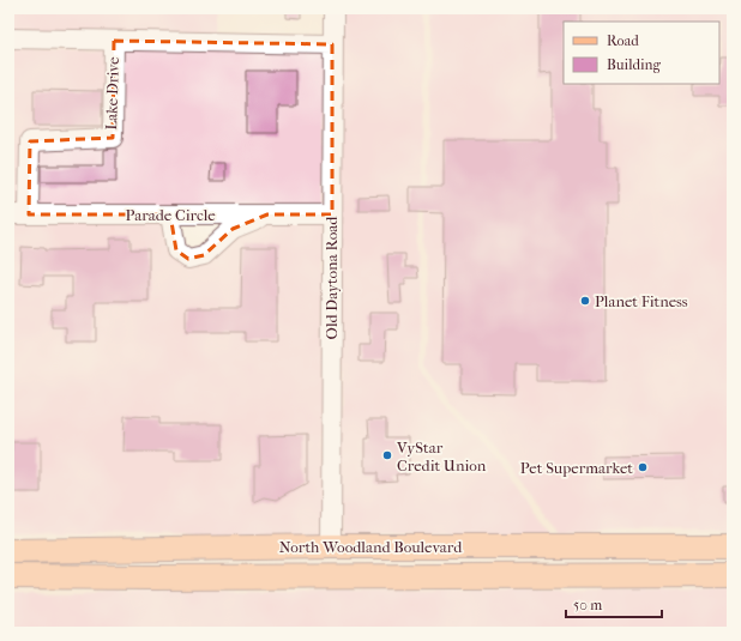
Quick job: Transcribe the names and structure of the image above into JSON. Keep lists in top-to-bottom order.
{
  "streets": {
    "main road": ["North Woodland Boulevard"],
    "street": ["Lake Drive", "Parade Circle", "Old Daytona Road"]
  },
  "crossings": [
    ["Lake Drive", "Parade Circle"],
    ["Lake Drive", "Old Daytona Road"],
    ["Parade Circle", "Old Daytona Road"],
    ["Old Daytona Road", "North Woodland Boulevard"]
  ],
  "places": ["Planet Fitness", "VyStar Credit Union", "Pet Supermarket"],
  "legend": ["Road", "Building"],
  "scale_bar": "50 m"
}
